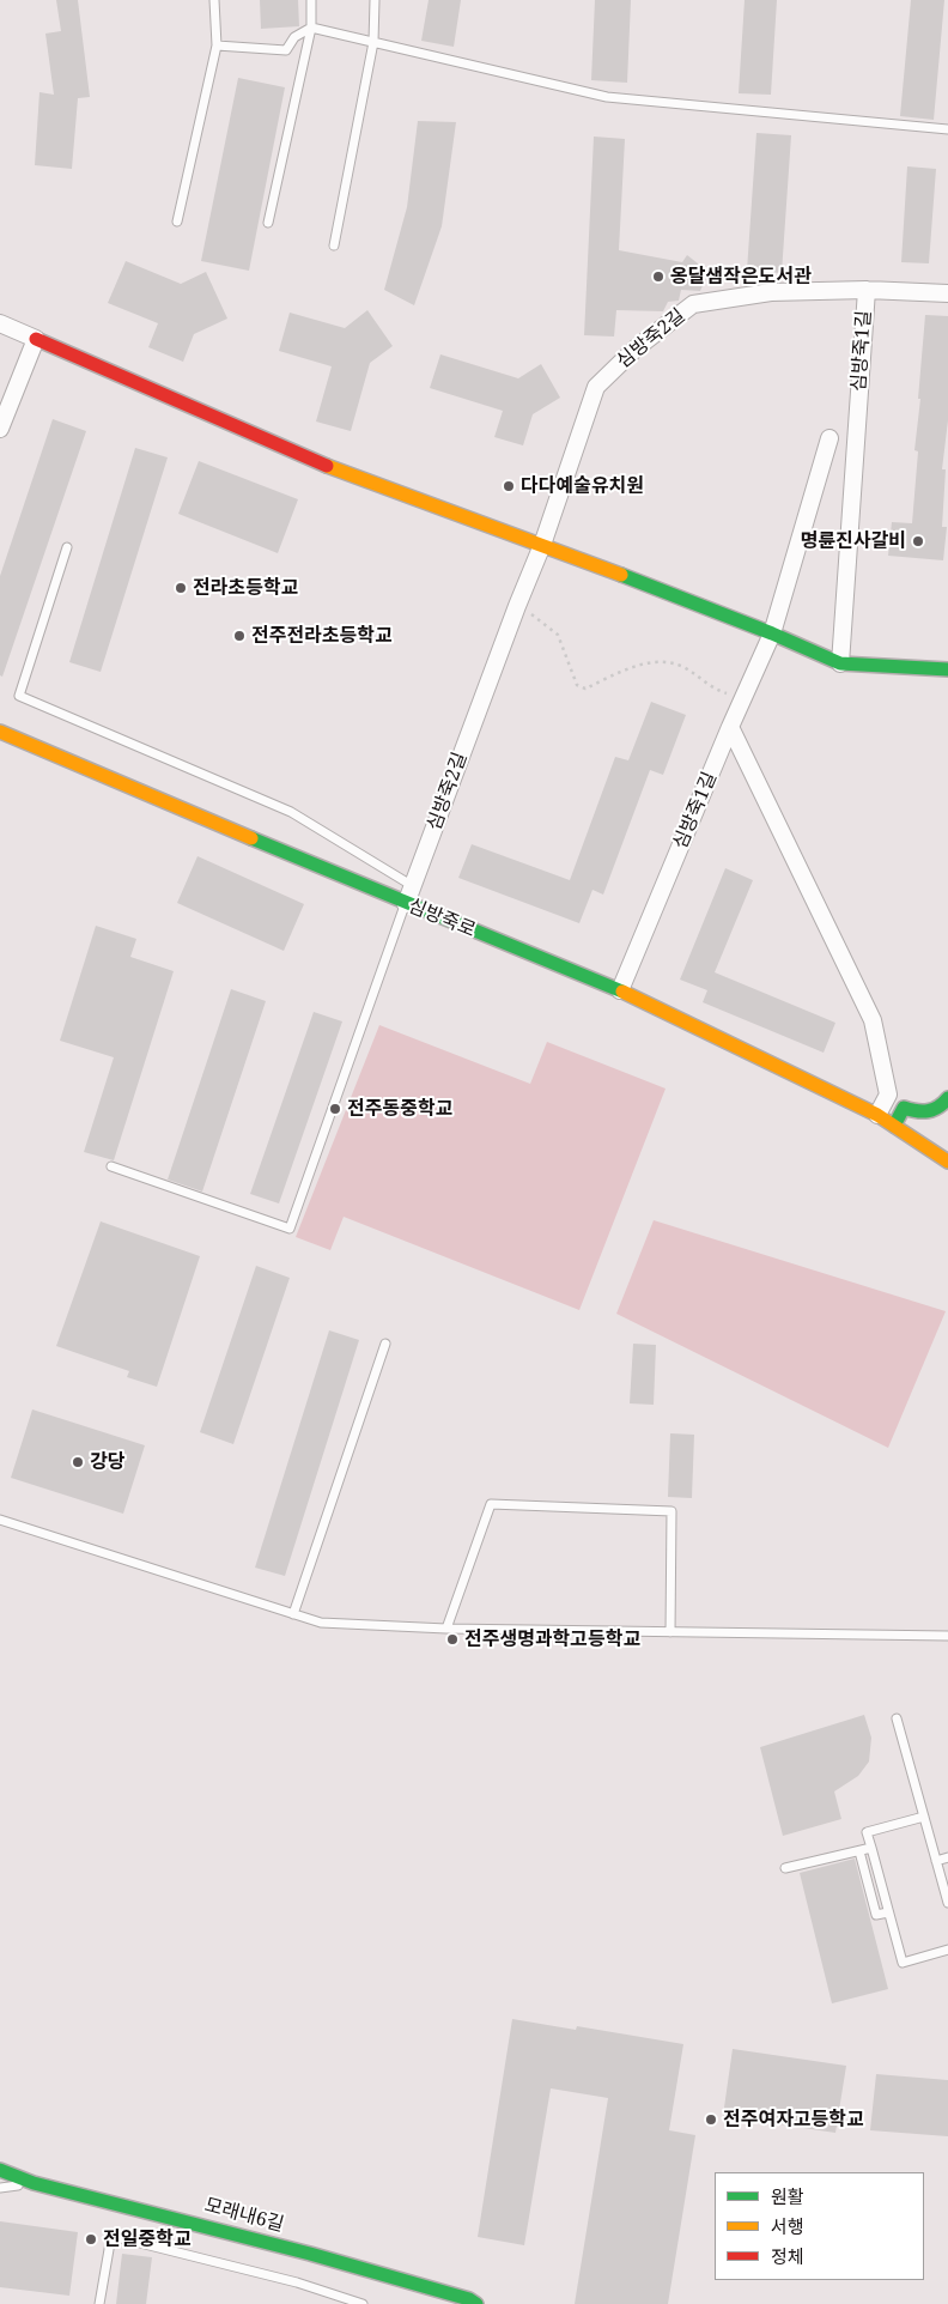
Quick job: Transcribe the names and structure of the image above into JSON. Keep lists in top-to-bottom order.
{
  "streets": {
    "street": [
      "심방죽2길",
      "심방죽1길",
      "심방죽로",
      "모래내6길"
    ]
  },
  "crossings": [
    ["심방죽2길", "심방죽1길"],
    ["심방죽2길", "심방죽로"],
    ["심방죽1길", "심방죽로"]
  ],
  "places": [
    "옹달샘작은도서관",
    "다다예술유치원",
    "명륜진사갈비",
    "전라초등학교",
    "전주전라초등학교",
    "전주동중학교",
    "강당",
    "전주생명과학고등학교",
    "전주여자고등학교",
    "전일중학교"
  ],
  "legend": ["원활", "서행", "정체"]
}
